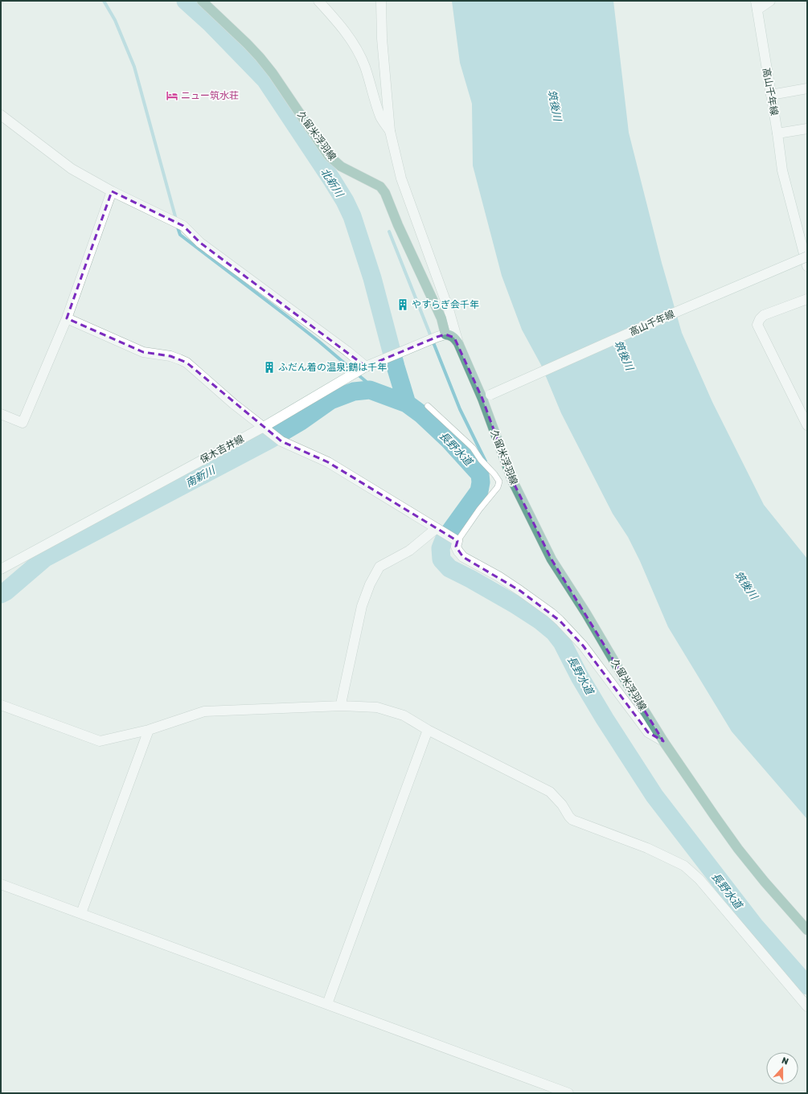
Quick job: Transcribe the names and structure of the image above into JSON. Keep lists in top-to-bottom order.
{
  "streets": {
    "main road": ["久留米浮羽線"],
    "street": ["高山千年線", "保木吉井線"]
  },
  "crossings": [
    ["高山千年線", "久留米浮羽線"],
    ["久留米浮羽線", "保木吉井線"]
  ],
  "water": [
    "筑後川",
    "北新川",
    "長野水道",
    "南新川"
  ],
  "places": {
    "hotel": ["ニュー筑水荘"],
    "building": ["やすらぎ会千年", "ふだん着の温泉;鶴は千年"]
  },
  "north": "top"
}
